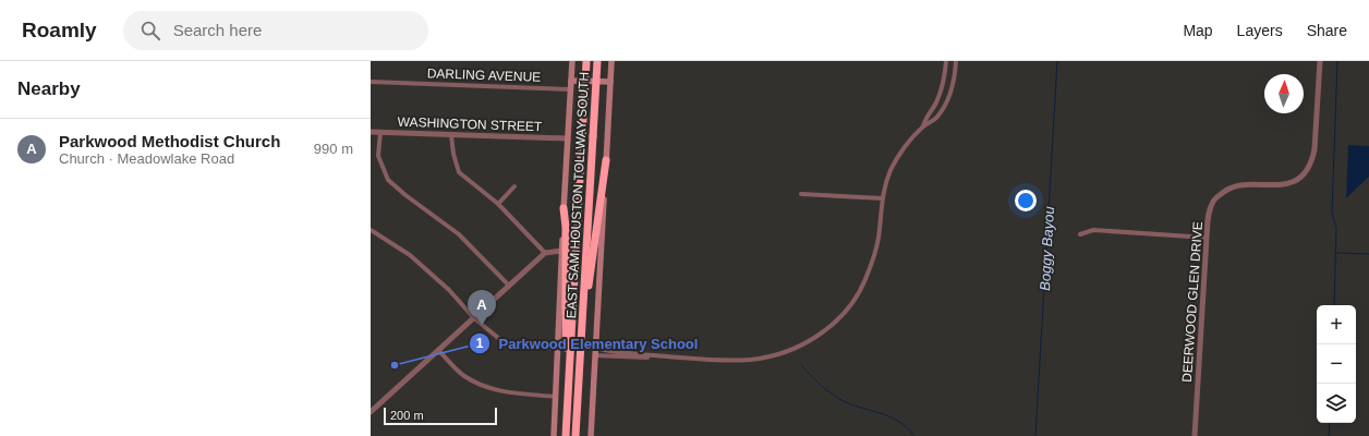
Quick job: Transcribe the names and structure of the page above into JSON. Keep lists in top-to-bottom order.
{
  "streets": {
    "highway": ["EAST SAM HOUSTON TOLLWAY SOUTH"],
    "street": ["DARLING AVENUE", "WASHINGTON STREET", "DEERWOOD GLEN DRIVE"]
  },
  "water": ["Boggy Bayou"],
  "places": ["Parkwood Elementary School"],
  "scale_bar": "200 m",
  "north": "top",
  "page": {
    "header": "Roamly",
    "search": "Search here",
    "nav": ["Map", "Layers", "Share"],
    "heading": "Nearby",
    "list": [
      {
        "mark": "A",
        "name": "Parkwood Methodist Church",
        "note": "Church · Meadowlake Road",
        "value": "990 m"
      }
    ],
    "pins": "A",
    "map_buttons": ["+", "−"],
    "scale": "200 m"
  }
}
